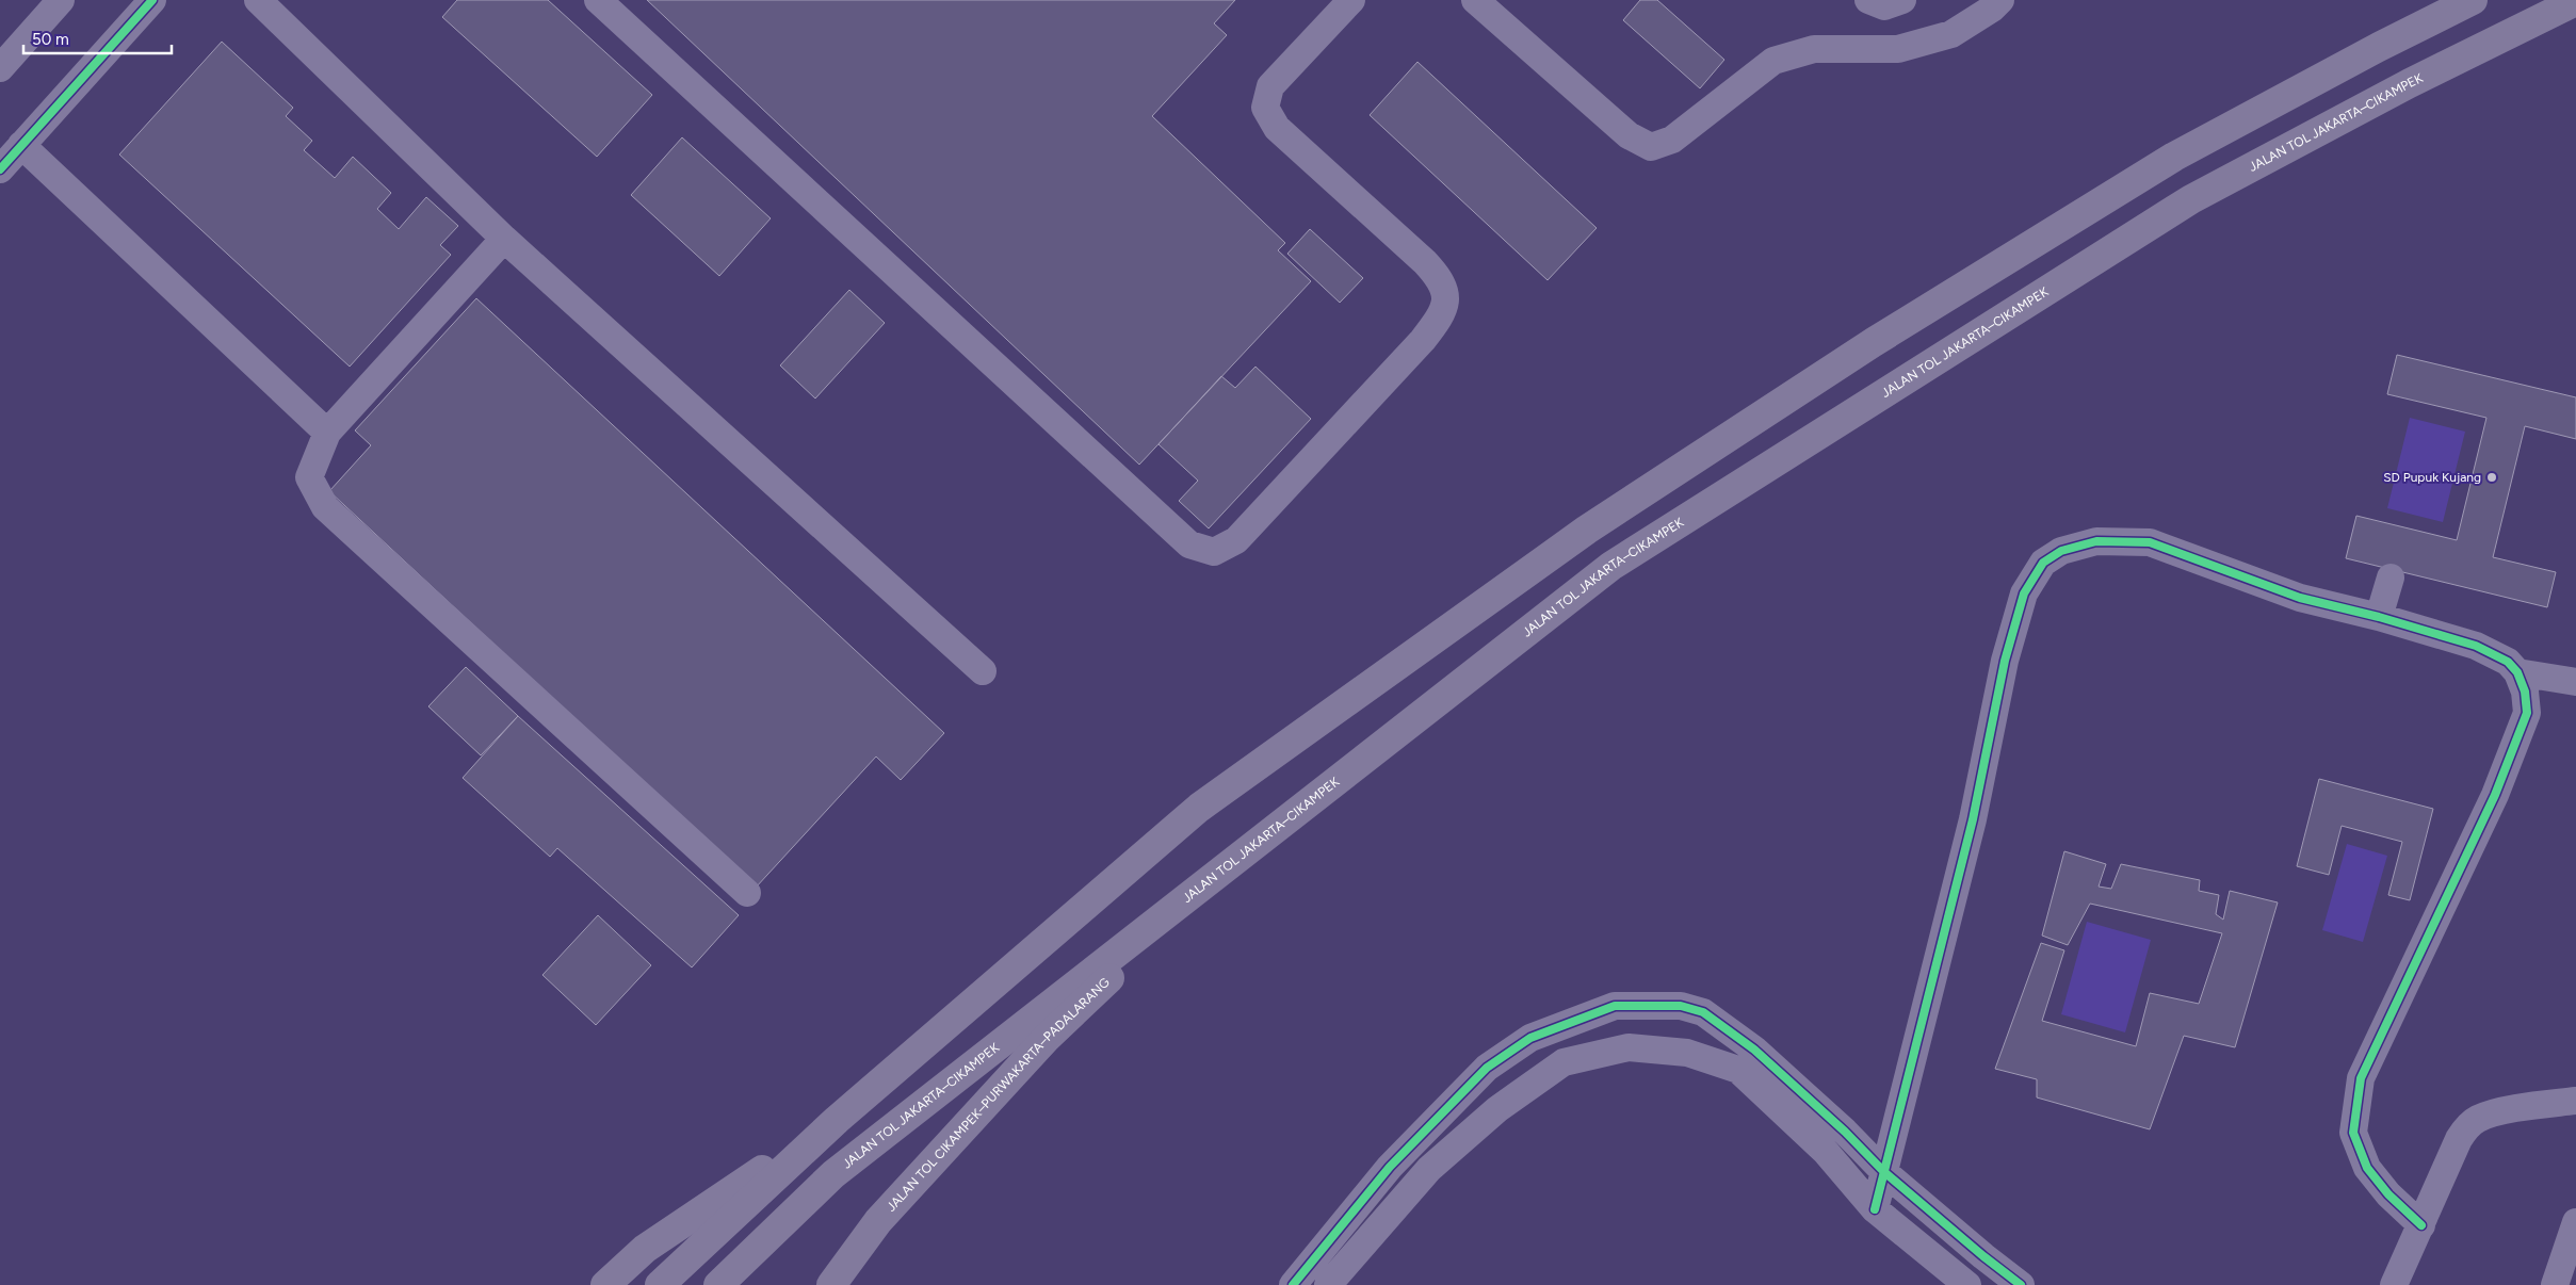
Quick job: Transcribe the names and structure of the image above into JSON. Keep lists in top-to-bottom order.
{
  "streets": {
    "highway": ["JALAN TOL JAKARTA–CIKAMPEK", "JALAN TOL CIKAMPEK–PURWAKARTA–PADALARANG"]
  },
  "crossings": [
    ["JALAN TOL JAKARTA–CIKAMPEK", "JALAN TOL CIKAMPEK–PURWAKARTA–PADALARANG"]
  ],
  "places": ["SD Pupuk Kujang"],
  "scale_bar": "50 m"
}
